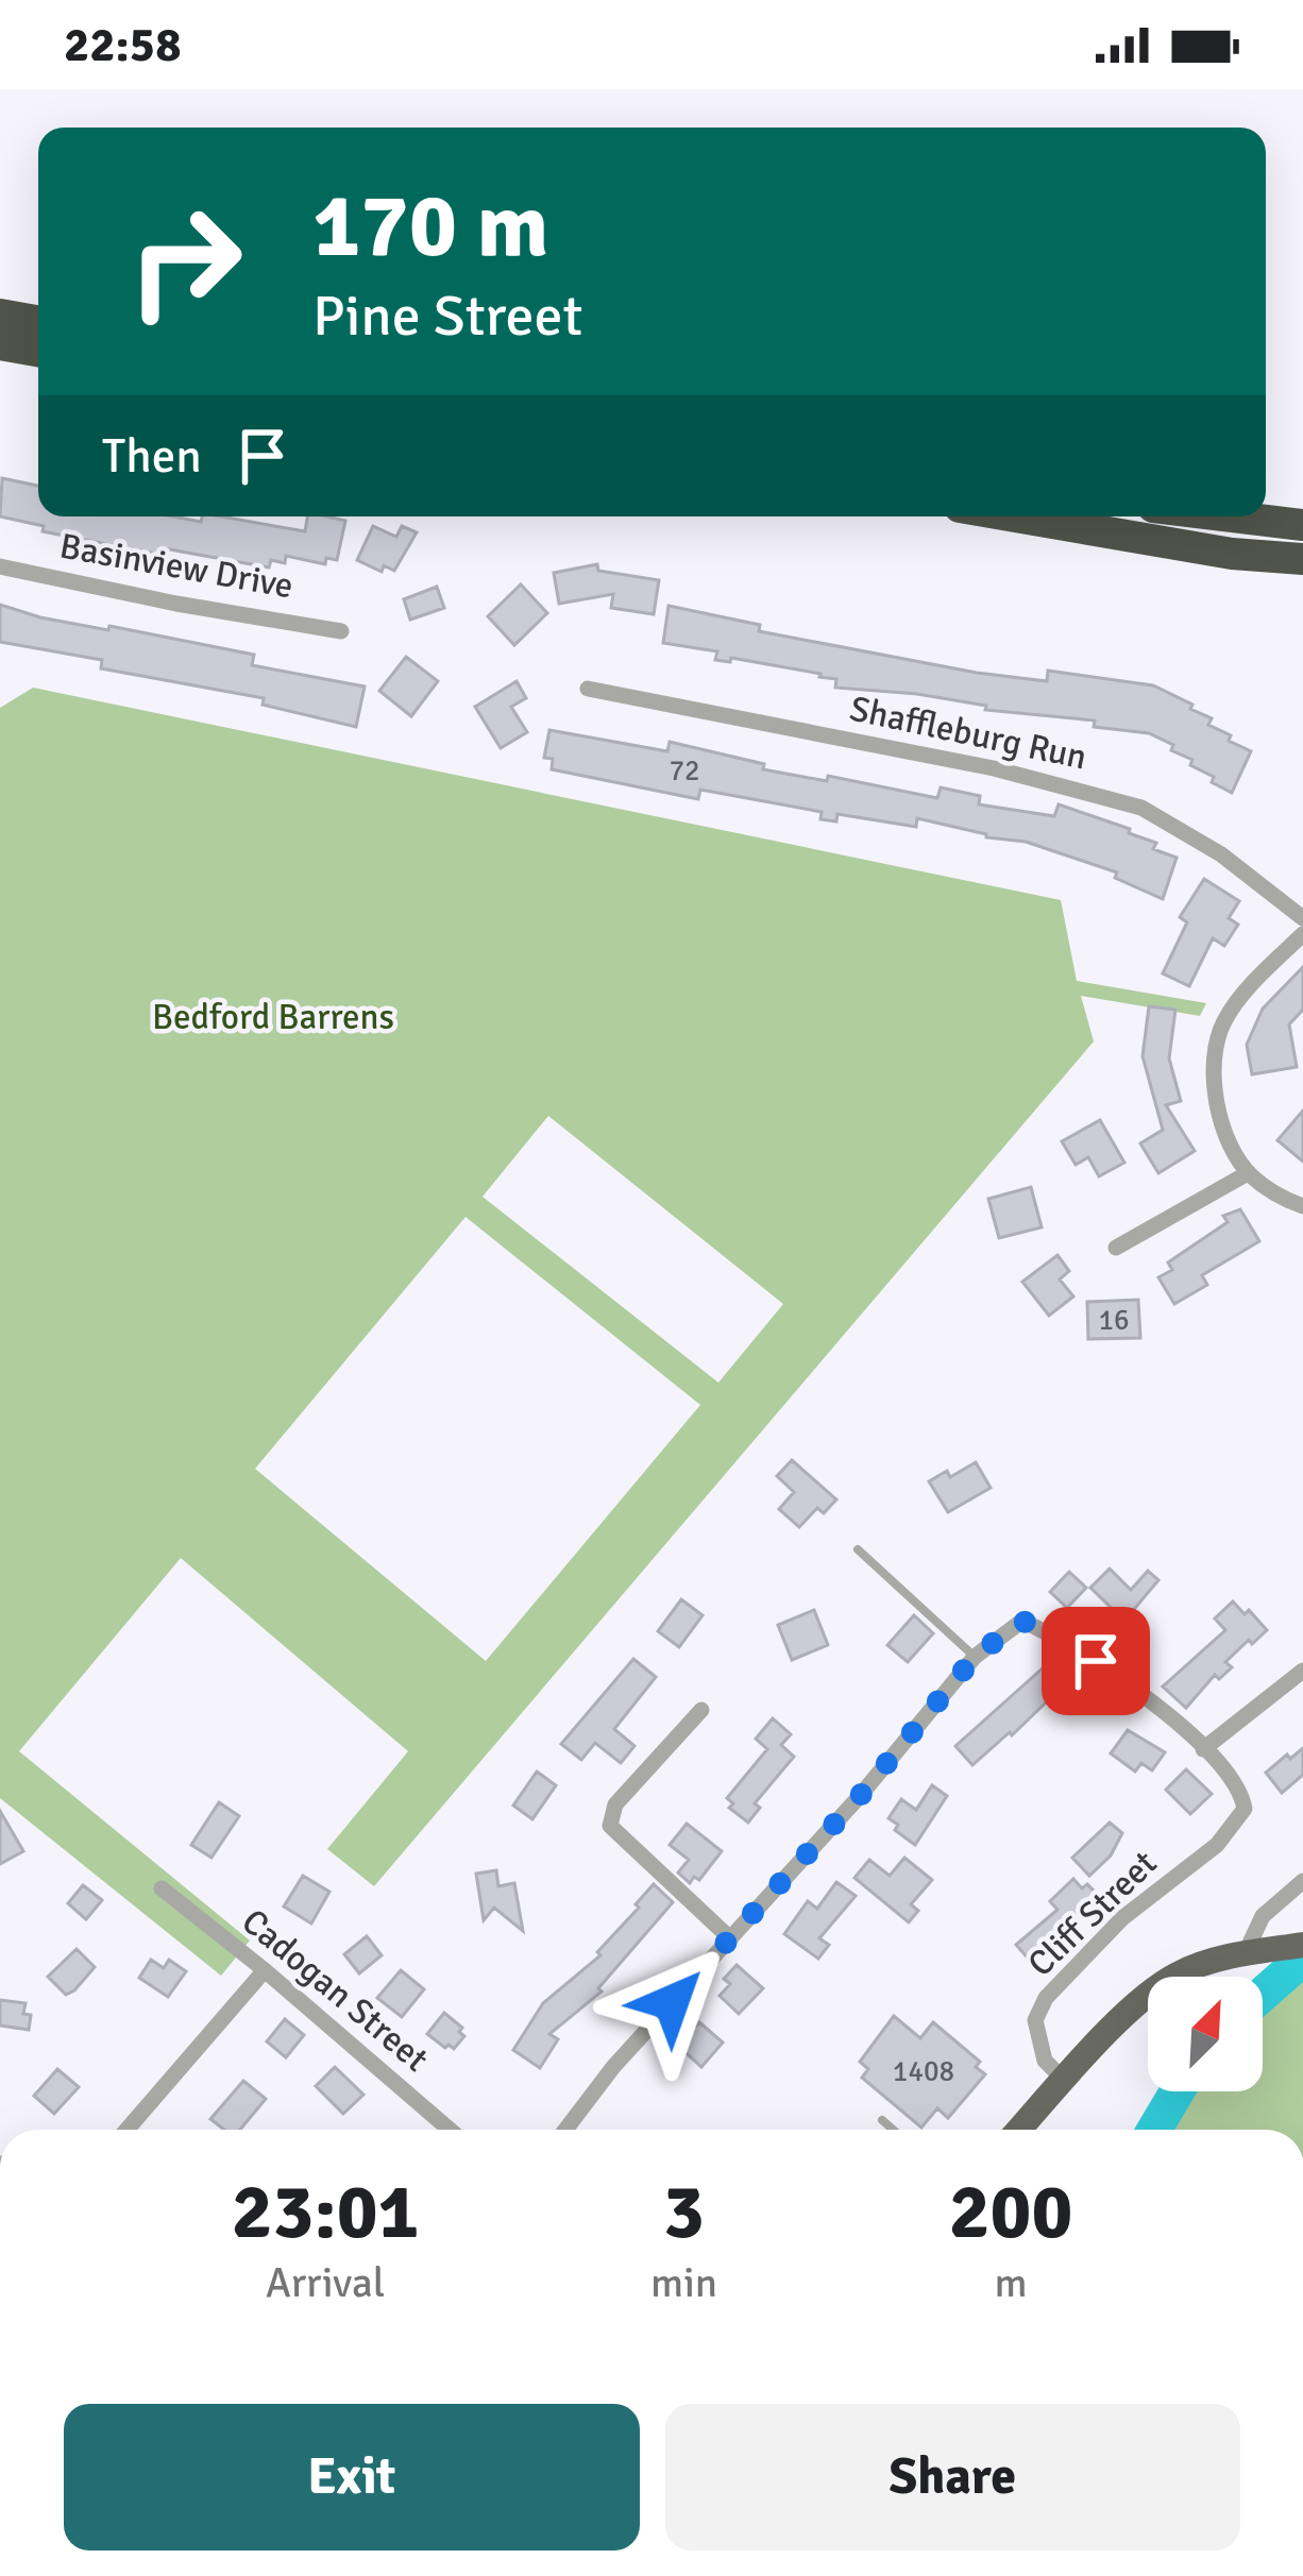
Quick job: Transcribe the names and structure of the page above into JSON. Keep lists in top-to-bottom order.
{
  "streets": {
    "street": [
      "Basinview Drive",
      "Shaffleburg Run",
      "Cliff Street",
      "Cadogan Street"
    ]
  },
  "parks": ["Bedford Barrens"],
  "house_numbers": ["72", "16", "1408"],
  "north": "top right",
  "page": {
    "status": "22:58",
    "turn": ["170 m", "Pine Street"],
    "then": "Then",
    "eta": [
      "23:01",
      "Arrival",
      "3",
      "min",
      "200",
      "m"
    ],
    "buttons": ["Exit", "Share"]
  }
}
